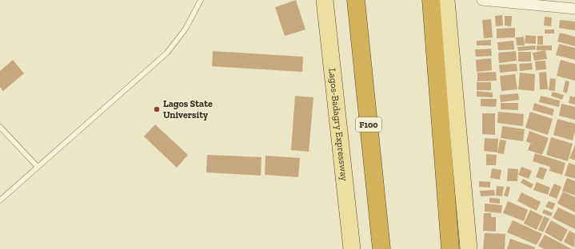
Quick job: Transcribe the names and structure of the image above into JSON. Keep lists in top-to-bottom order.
{
  "streets": {
    "highway": ["F100"],
    "main road": ["Lagos-Badagry Expressway"]
  },
  "places": ["Lagos State University"]
}
